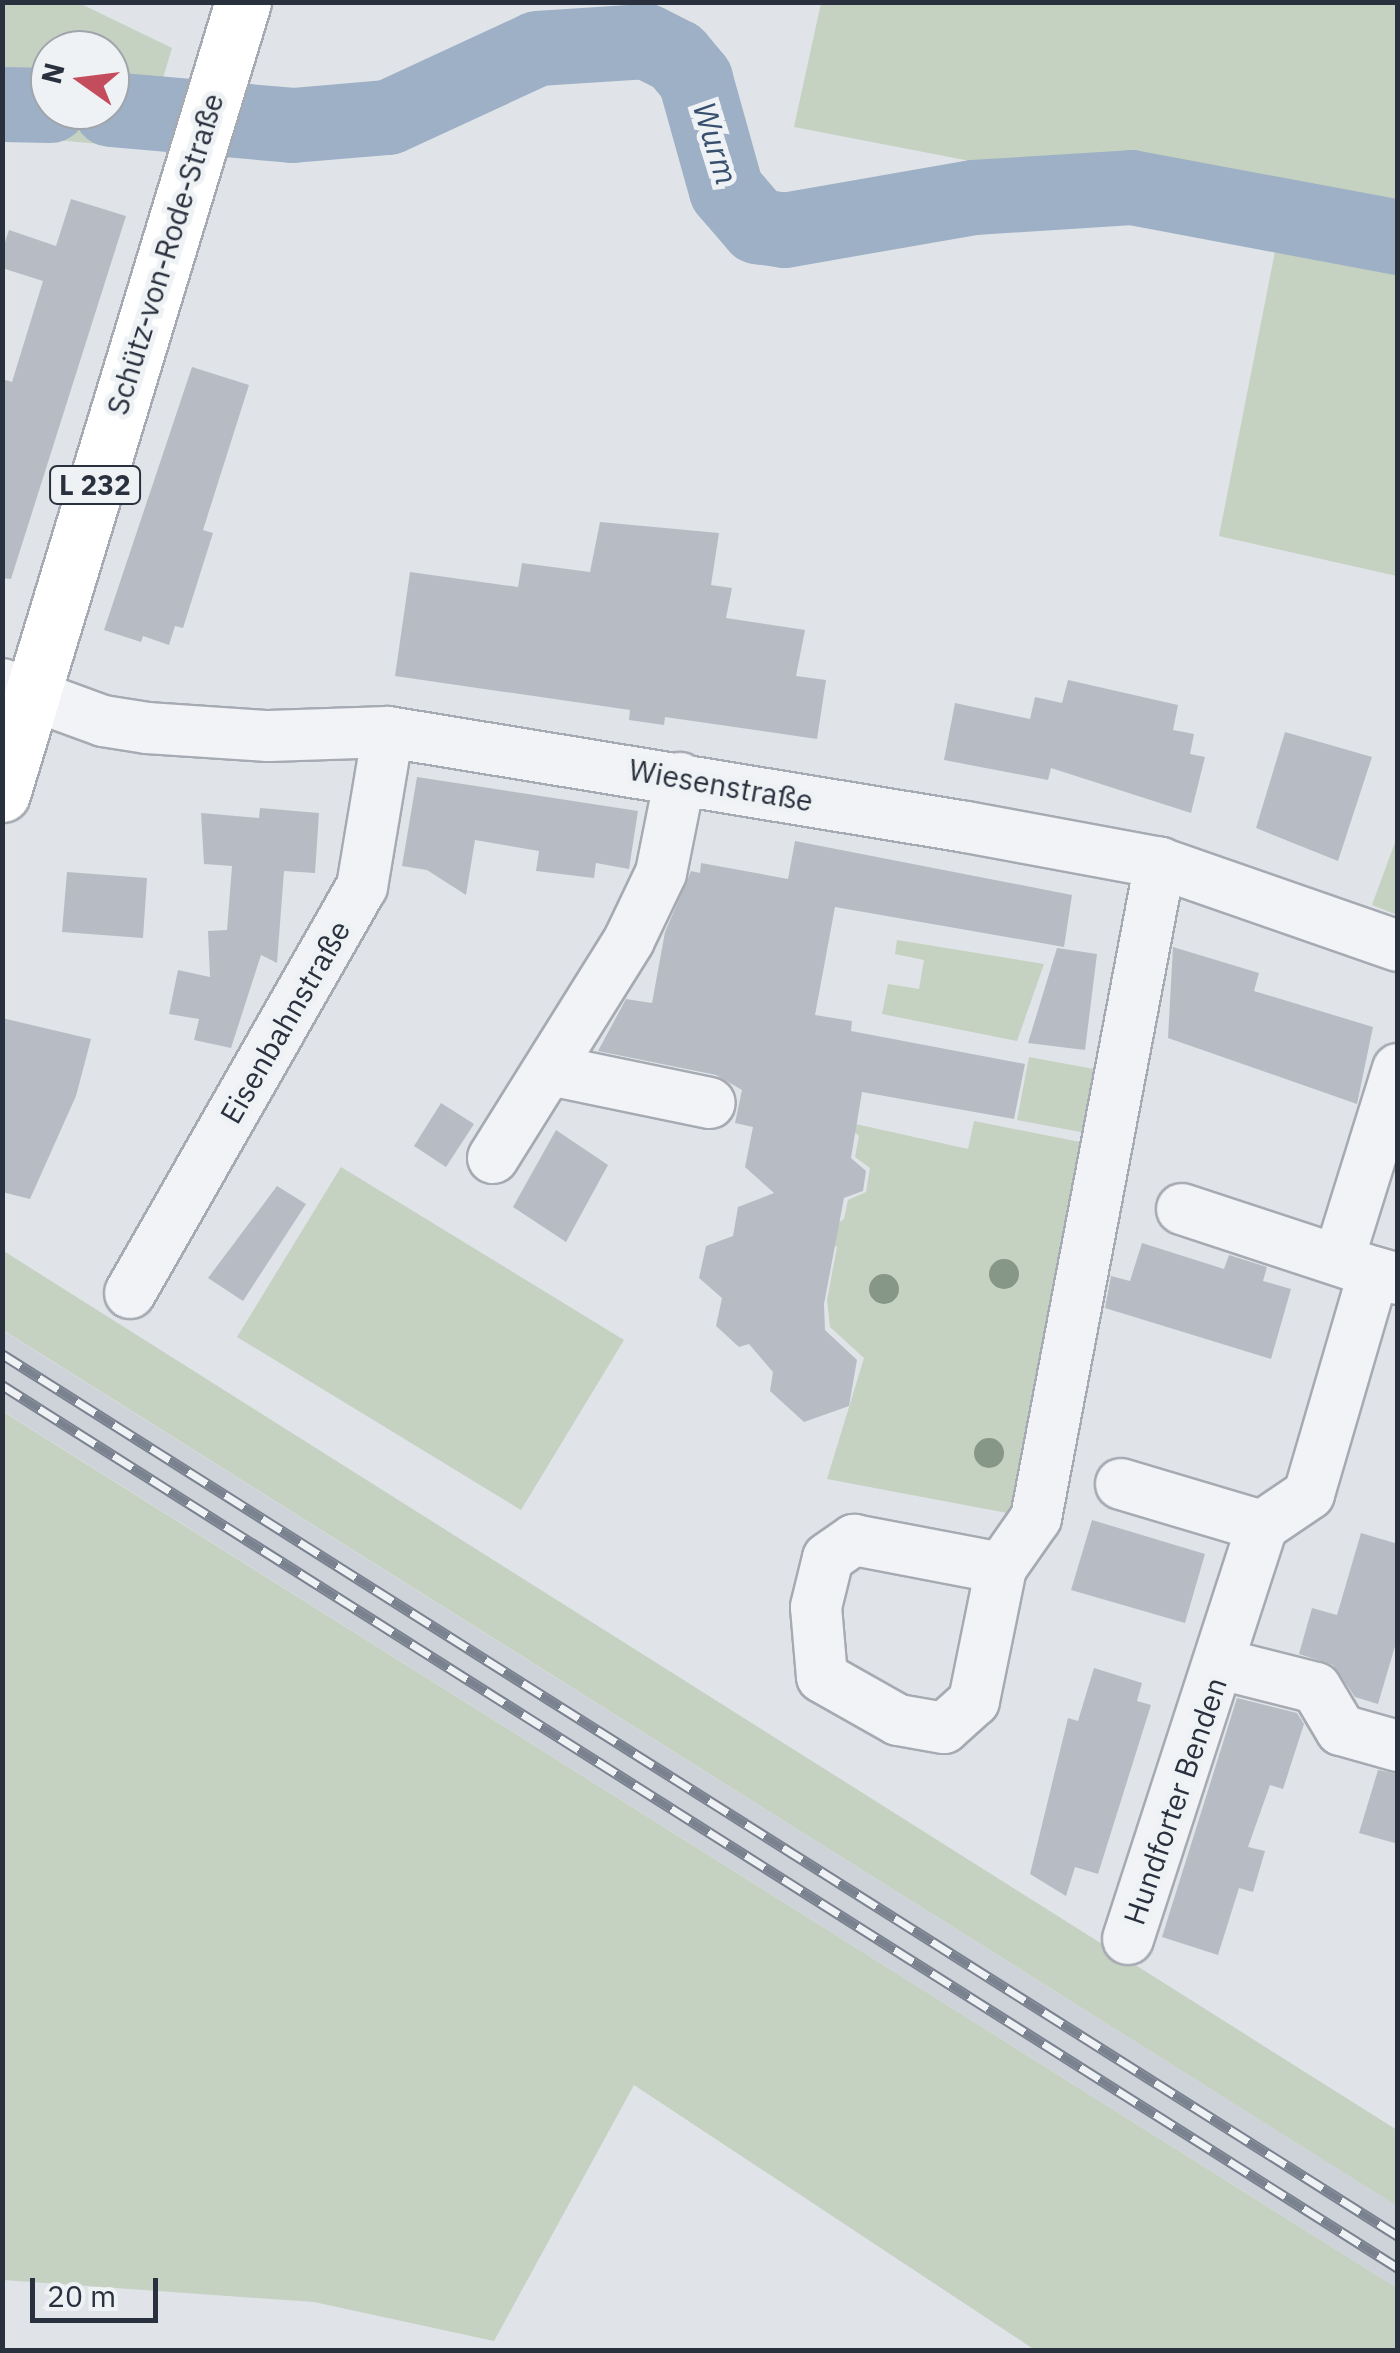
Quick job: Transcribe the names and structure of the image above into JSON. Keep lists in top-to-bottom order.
{
  "streets": {
    "main road": ["Schütz-von-Rode-Straße", "L 232"],
    "street": ["Wiesenstraße", "Eisenbahnstraße", "Hundforter Benden"]
  },
  "crossings": [
    ["Schütz-von-Rode-Straße", "Wiesenstraße"],
    ["Wiesenstraße", "Eisenbahnstraße"]
  ],
  "water": ["Wurm"],
  "scale_bar": "20 m",
  "north": "left"
}
